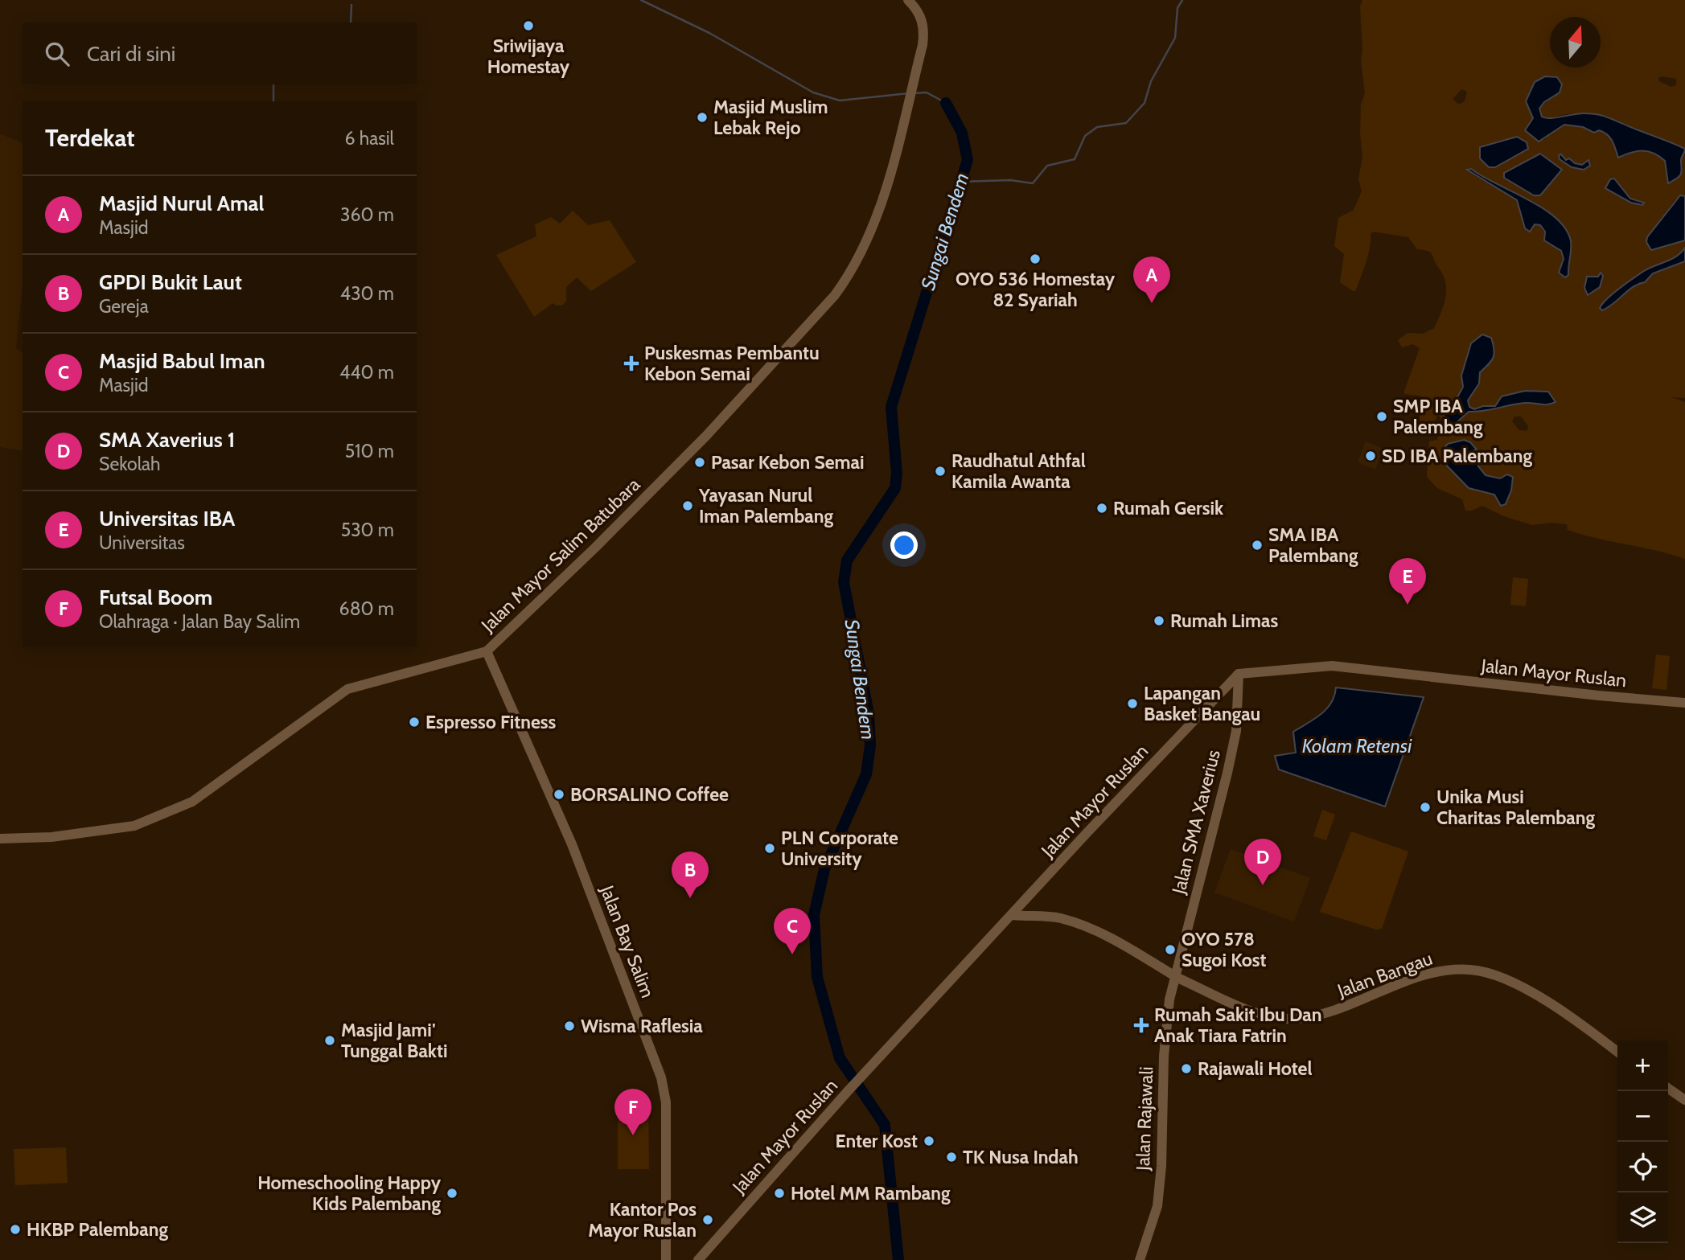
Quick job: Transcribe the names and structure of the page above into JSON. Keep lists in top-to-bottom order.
{
  "streets": {
    "street": [
      "Jalan Mayor Salim Batubara",
      "Jalan Mayor Ruslan",
      "Jalan SMA Xaverius",
      "Jalan Bay Salim",
      "Jalan Bangau",
      "Jalan Rajawali"
    ]
  },
  "crossings": [
    ["Jalan Mayor Salim Batubara", "Jalan Bay Salim"],
    ["Jalan Mayor Ruslan", "Jalan SMA Xaverius"],
    ["Jalan Mayor Ruslan", "Jalan Bangau"],
    ["Jalan SMA Xaverius", "Jalan Bangau"],
    ["Jalan SMA Xaverius", "Jalan Rajawali"]
  ],
  "water": ["Sungai Bendem", "Kolam Retensi"],
  "places": {
    "other": [
      "Sriwijaya Homestay",
      "Masjid Muslim Lebak Rejo",
      "OYO 536 Homestay 82 Syariah",
      "SMP IBA Palembang",
      "SD IBA Palembang",
      "Pasar Kebon Semai",
      "Raudhatul Athfal Kamila Awanta",
      "Yayasan Nurul Iman Palembang",
      "Rumah Gersik",
      "SMA IBA Palembang",
      "Rumah Limas",
      "Lapangan Basket Bangau",
      "Espresso Fitness",
      "BORSALINO Coffee",
      "Unika Musi Charitas Palembang",
      "PLN Corporate University",
      "OYO 578 Sugoi Kost",
      "Wisma Raflesia",
      "Masjid Jami' Tunggal Bakti",
      "Rajawali Hotel",
      "Enter Kost",
      "TK Nusa Indah",
      "Homeschooling Happy Kids Palembang",
      "Hotel MM Rambang",
      "Kantor Pos Mayor Ruslan",
      "HKBP Palembang"
    ],
    "health": ["Puskesmas Pembantu Kebon Semai", "Rumah Sakit Ibu Dan Anak Tiara Fatrin"]
  },
  "north": "top",
  "page": {
    "search": "Cari di sini",
    "heading": ["Terdekat", "6 hasil"],
    "list": [
      {
        "mark": "A",
        "name": "Masjid Nurul Amal",
        "note": "Masjid",
        "value": "360 m"
      },
      {
        "mark": "B",
        "name": "GPDI Bukit Laut",
        "note": "Gereja",
        "value": "430 m"
      },
      {
        "mark": "C",
        "name": "Masjid Babul Iman",
        "note": "Masjid",
        "value": "440 m"
      },
      {
        "mark": "D",
        "name": "SMA Xaverius 1",
        "note": "Sekolah",
        "value": "510 m"
      },
      {
        "mark": "E",
        "name": "Universitas IBA",
        "note": "Universitas",
        "value": "530 m"
      },
      {
        "mark": "F",
        "name": "Futsal Boom",
        "note": "Olahraga · Jalan Bay Salim",
        "value": "680 m"
      }
    ],
    "pins": [
      "A",
      "E",
      "D",
      "B",
      "C",
      "F"
    ],
    "map_buttons": ["+", "−"]
  }
}
